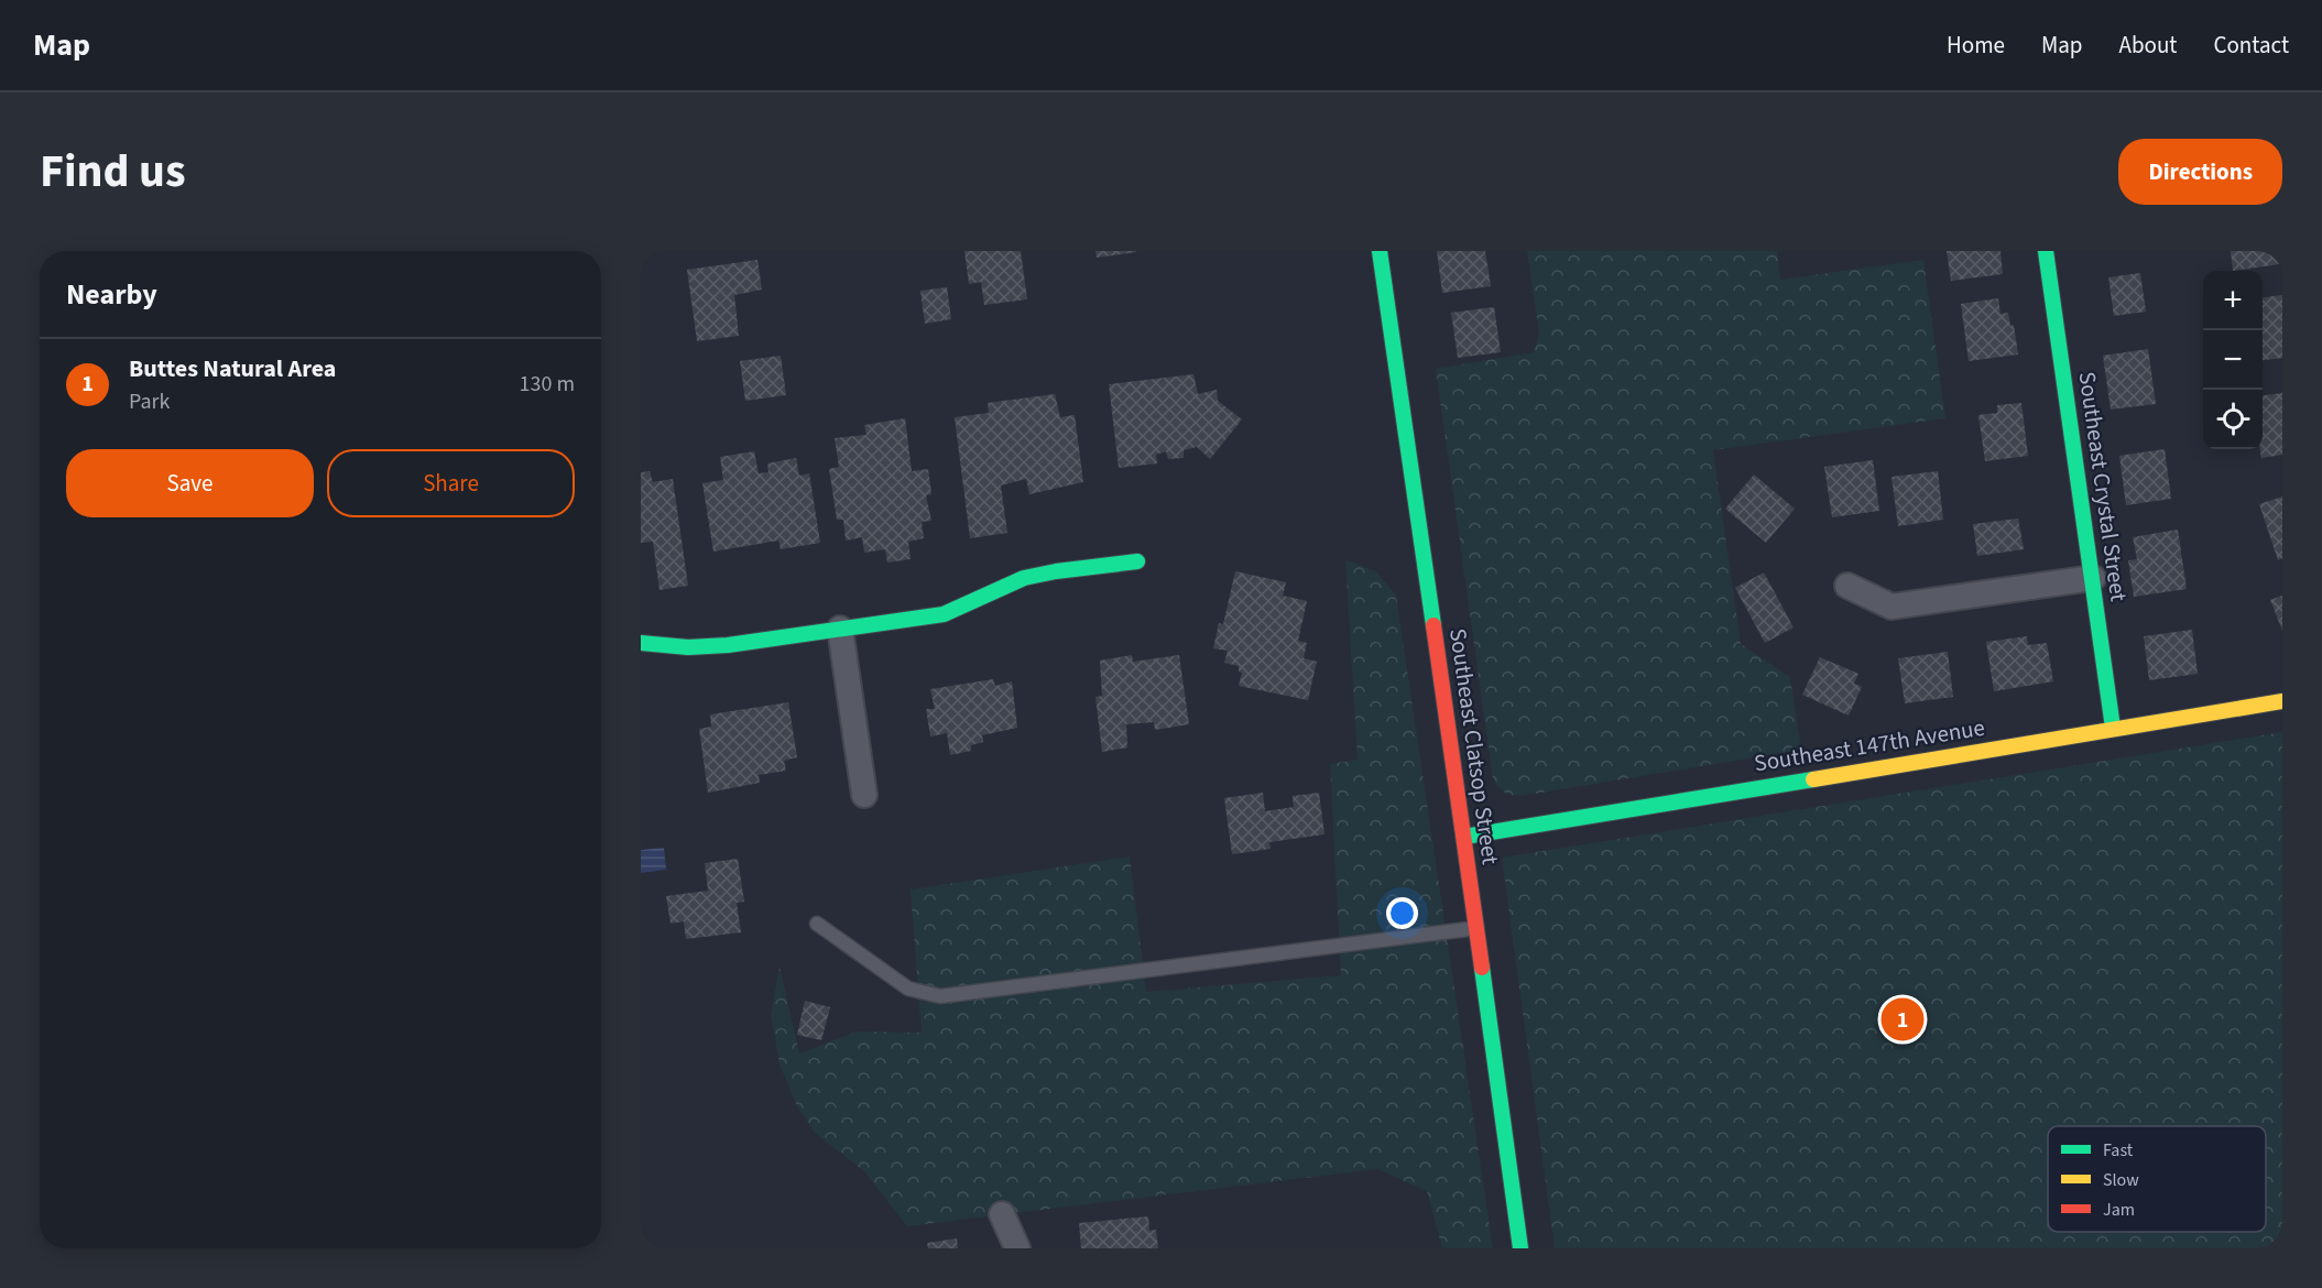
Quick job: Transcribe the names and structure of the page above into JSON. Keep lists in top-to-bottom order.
{
  "streets": {
    "street": ["Southeast Crystal Street", "Southeast 147th Avenue", "Southeast Clatsop Street"]
  },
  "crossings": [
    ["Southeast Crystal Street", "Southeast 147th Avenue"],
    ["Southeast 147th Avenue", "Southeast Clatsop Street"]
  ],
  "legend": ["Fast", "Slow", "Jam"],
  "page": {
    "header": "Map",
    "nav": [
      "Home",
      "Map",
      "About",
      "Contact"
    ],
    "title": "Find us",
    "buttons": [
      "Directions",
      ["Save", "Share"]
    ],
    "heading": "Nearby",
    "map_buttons": ["+", "−"],
    "list": [
      {
        "mark": "1",
        "name": "Buttes Natural Area",
        "note": "Park",
        "value": "130 m"
      }
    ],
    "pins": "1"
  }
}
